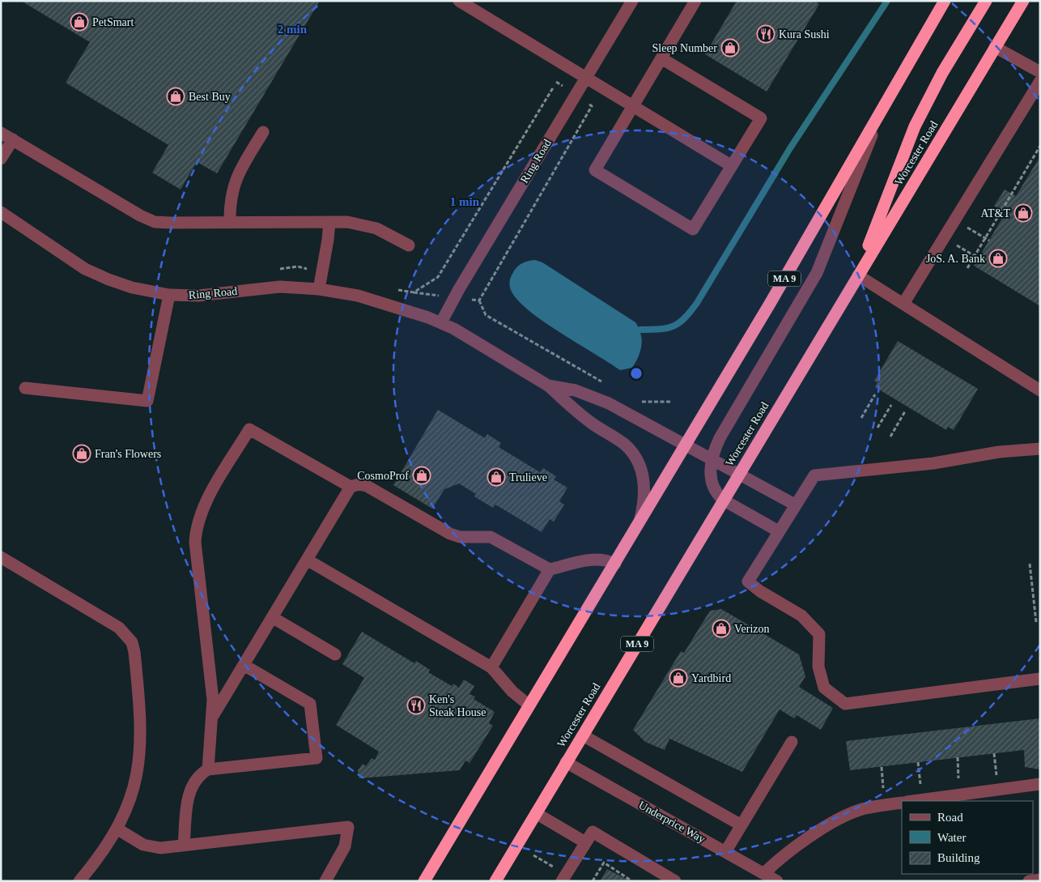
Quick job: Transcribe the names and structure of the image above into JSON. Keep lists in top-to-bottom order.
{
  "streets": {
    "highway": ["Worcester Road", "MA 9"],
    "street": ["Ring Road", "Underprice Way"]
  },
  "crossings": [
    ["Worcester Road", "Ring Road"],
    ["Worcester Road", "Underprice Way"],
    ["Ring Road", "MA 9"]
  ],
  "places": {
    "shop": [
      "PetSmart",
      "Sleep Number",
      "Best Buy",
      "AT&T",
      "JoS. A. Bank",
      "Fran's Flowers",
      "CosmoProf",
      "Trulieve",
      "Verizon",
      "Yardbird"
    ],
    "restaurant": ["Kura Sushi", "Ken's Steak House"]
  },
  "legend": ["Road", "Water", "Building"],
  "rings": ["2 min", "1 min"]
}
